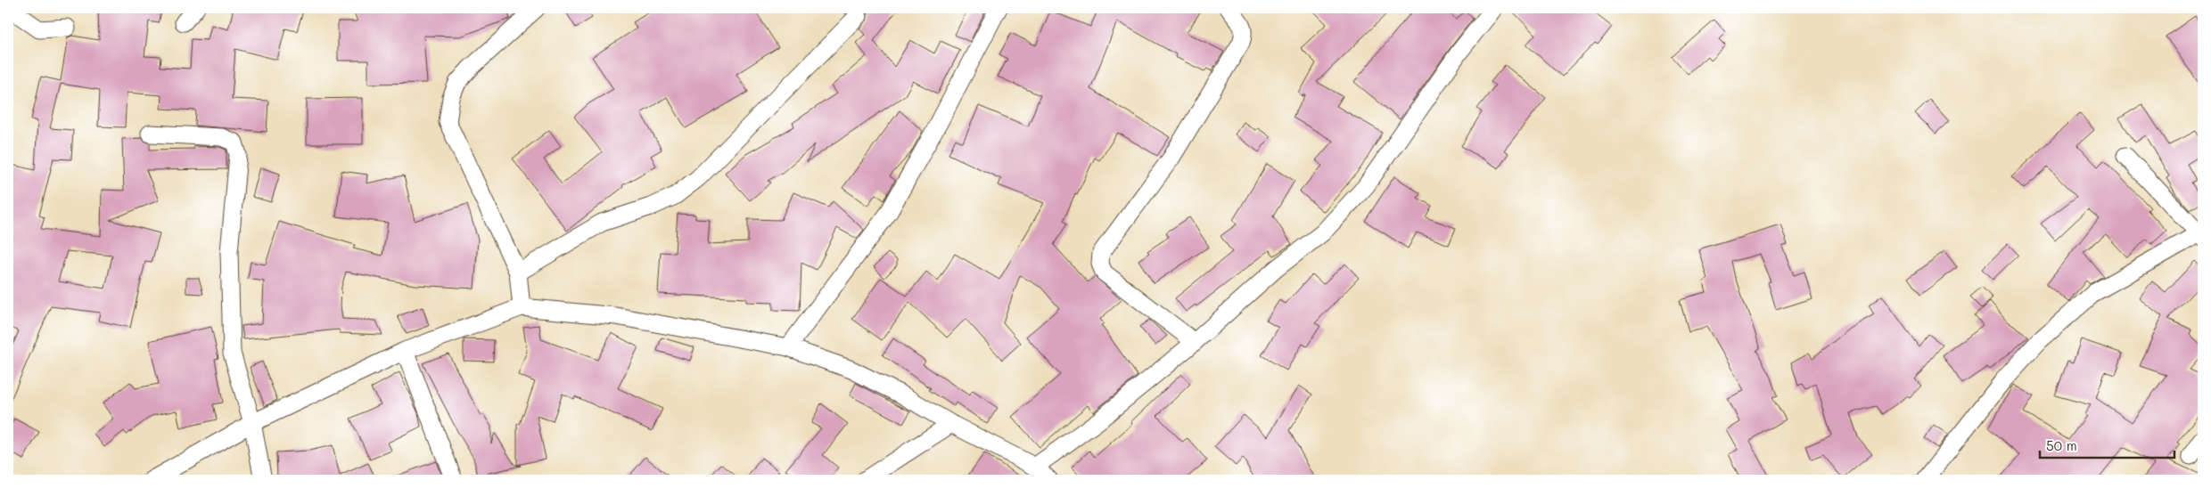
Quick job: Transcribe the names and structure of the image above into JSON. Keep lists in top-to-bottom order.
{
  "scale_bar": "50 m"
}
